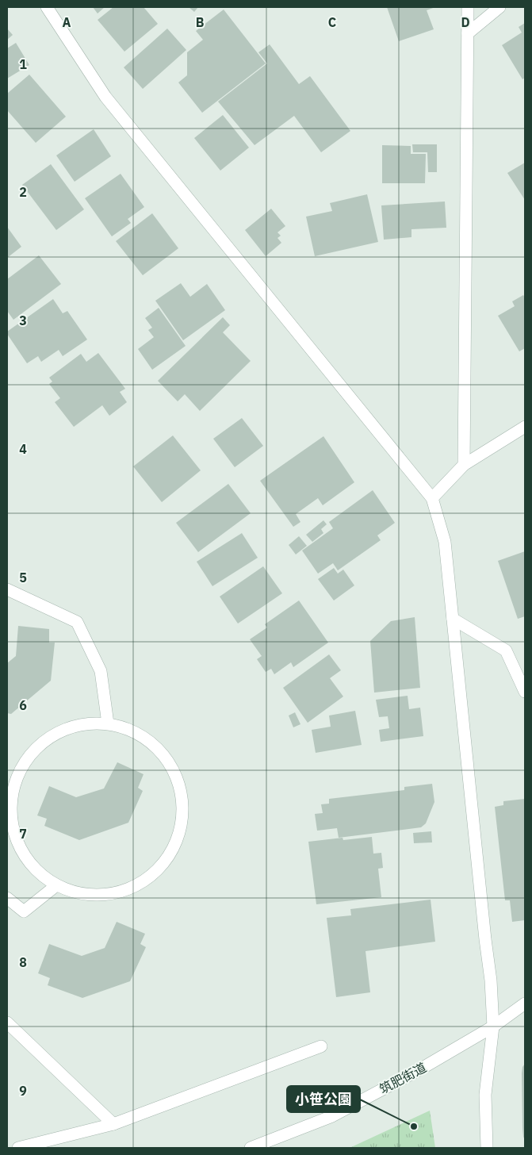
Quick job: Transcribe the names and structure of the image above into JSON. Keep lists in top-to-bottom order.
{
  "streets": {
    "street": ["筑肥街道"]
  },
  "places": ["小笹公園"],
  "grid": {
    "columns": [
      "A",
      "B",
      "C",
      "D"
    ],
    "rows": [
      "1",
      "2",
      "3",
      "4",
      "5",
      "6",
      "7",
      "8",
      "9"
    ]
  }
}
